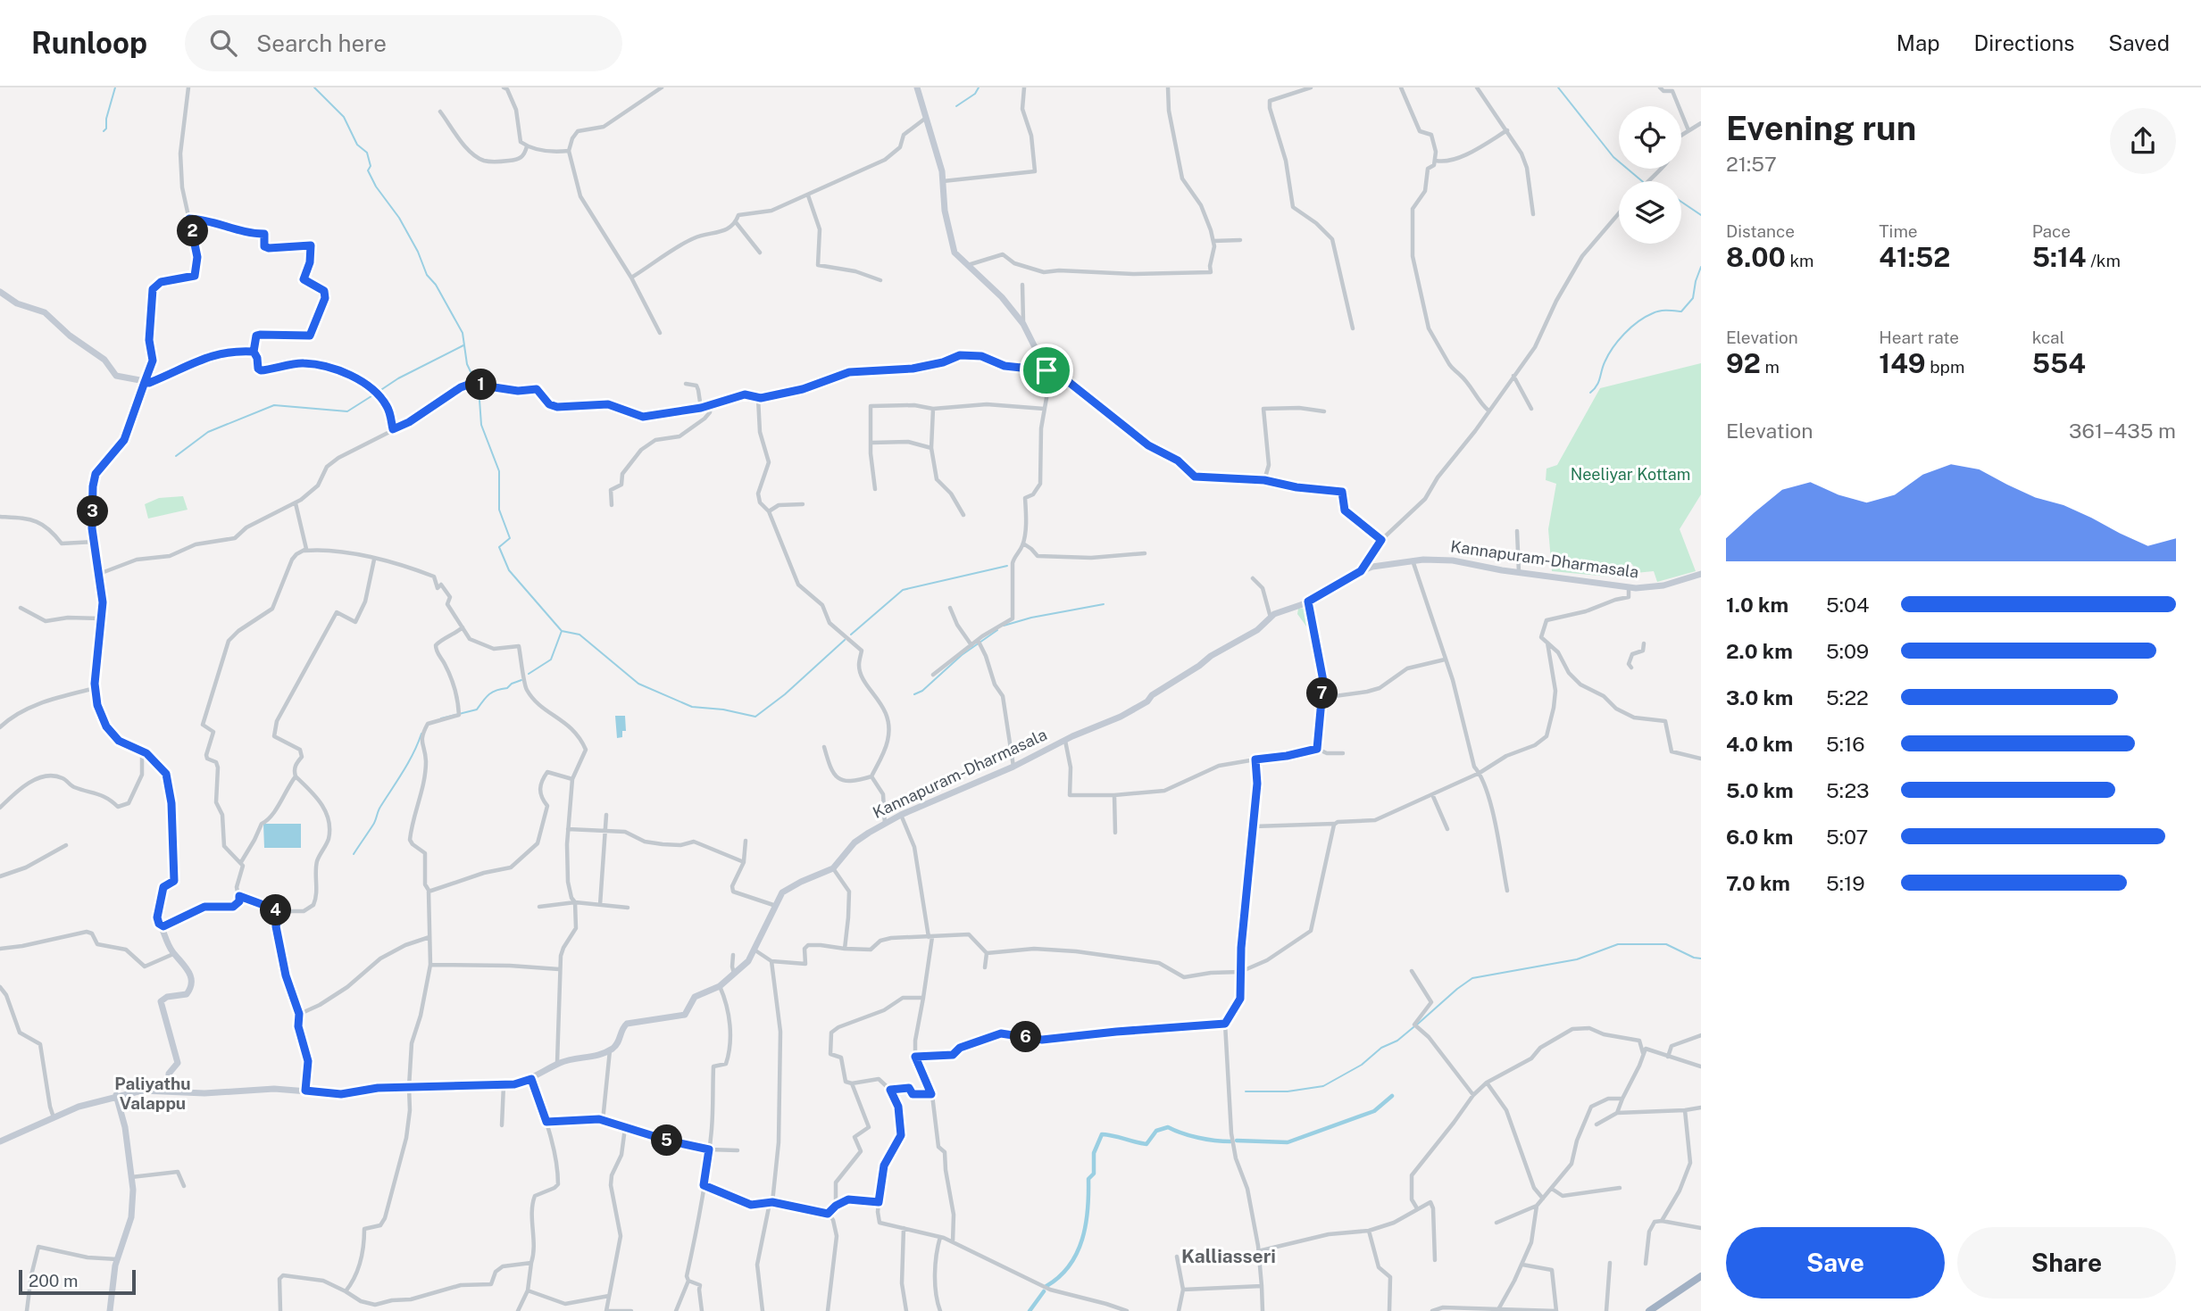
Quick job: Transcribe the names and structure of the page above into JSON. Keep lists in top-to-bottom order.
{
  "streets": {
    "main road": ["Kannapuram-Dharmasala"]
  },
  "districts": ["Paliyathu Valappu", "Kalliasseri"],
  "parks": ["Neeliyar Kottam"],
  "scale_bar": "200 m",
  "page": {
    "header": "Runloop",
    "search": "Search here",
    "nav": ["Map", "Directions", "Saved"],
    "heading": ["Evening run", "21:57"],
    "stats": [
      ["Distance", "8.00 km"],
      ["Time", "41:52"],
      ["Pace", "5:14 /km"],
      ["Elevation", "92 m"],
      ["Heart rate", "149 bpm"],
      ["kcal", "554"]
    ],
    "pins": [
      "2",
      "1",
      "3",
      "7",
      "4",
      "6",
      "5"
    ],
    "chart": ["Elevation", "361–435 m"],
    "list": [
      {
        "name": "1.0 km",
        "note": "5:04"
      },
      {
        "name": "2.0 km",
        "note": "5:09"
      },
      {
        "name": "3.0 km",
        "note": "5:22"
      },
      {
        "name": "4.0 km",
        "note": "5:16"
      },
      {
        "name": "5.0 km",
        "note": "5:23"
      },
      {
        "name": "6.0 km",
        "note": "5:07"
      },
      {
        "name": "7.0 km",
        "note": "5:19"
      }
    ],
    "buttons": ["Save", "Share"],
    "scale": "200 m"
  }
}
